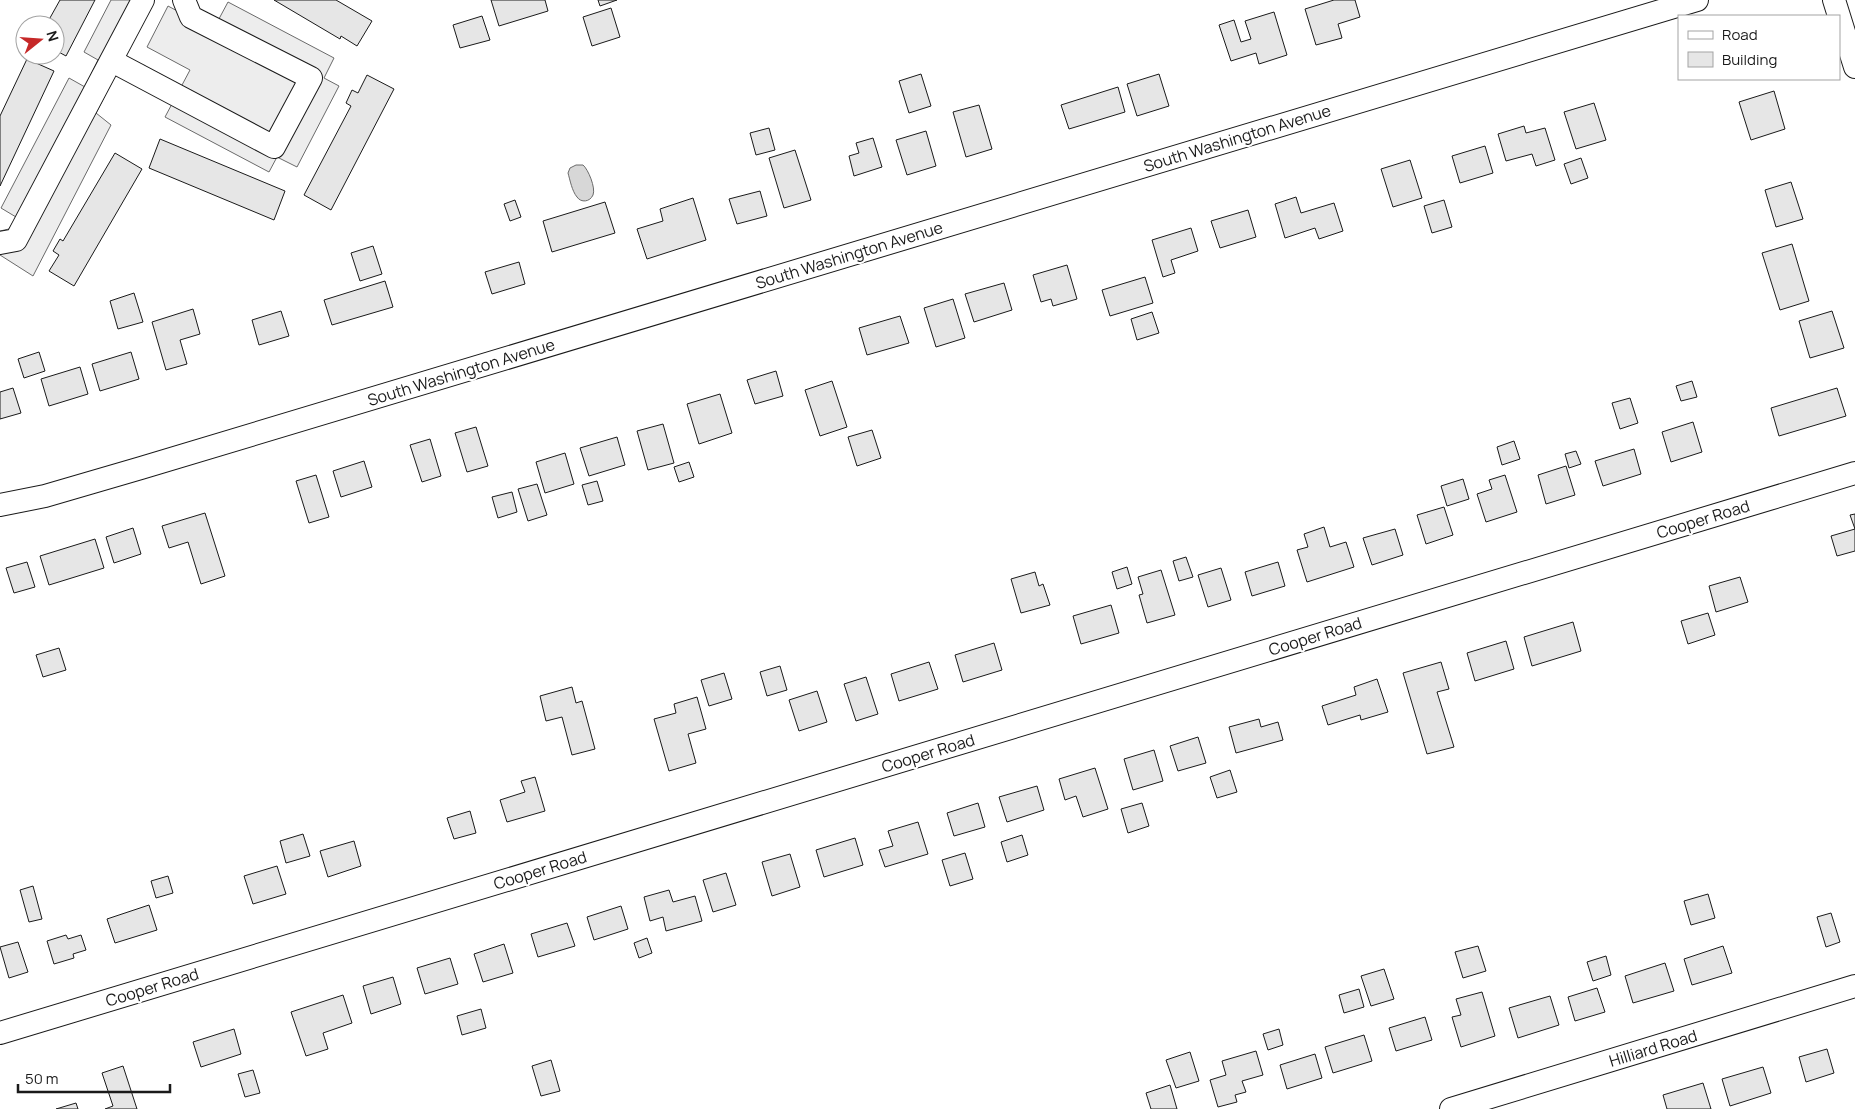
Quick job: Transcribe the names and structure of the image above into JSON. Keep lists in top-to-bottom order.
{
  "streets": {
    "street": ["South Washington Avenue", "Cooper Road", "Hilliard Road"]
  },
  "legend": ["Road", "Building"],
  "scale_bar": "50 m",
  "north": "right"
}
